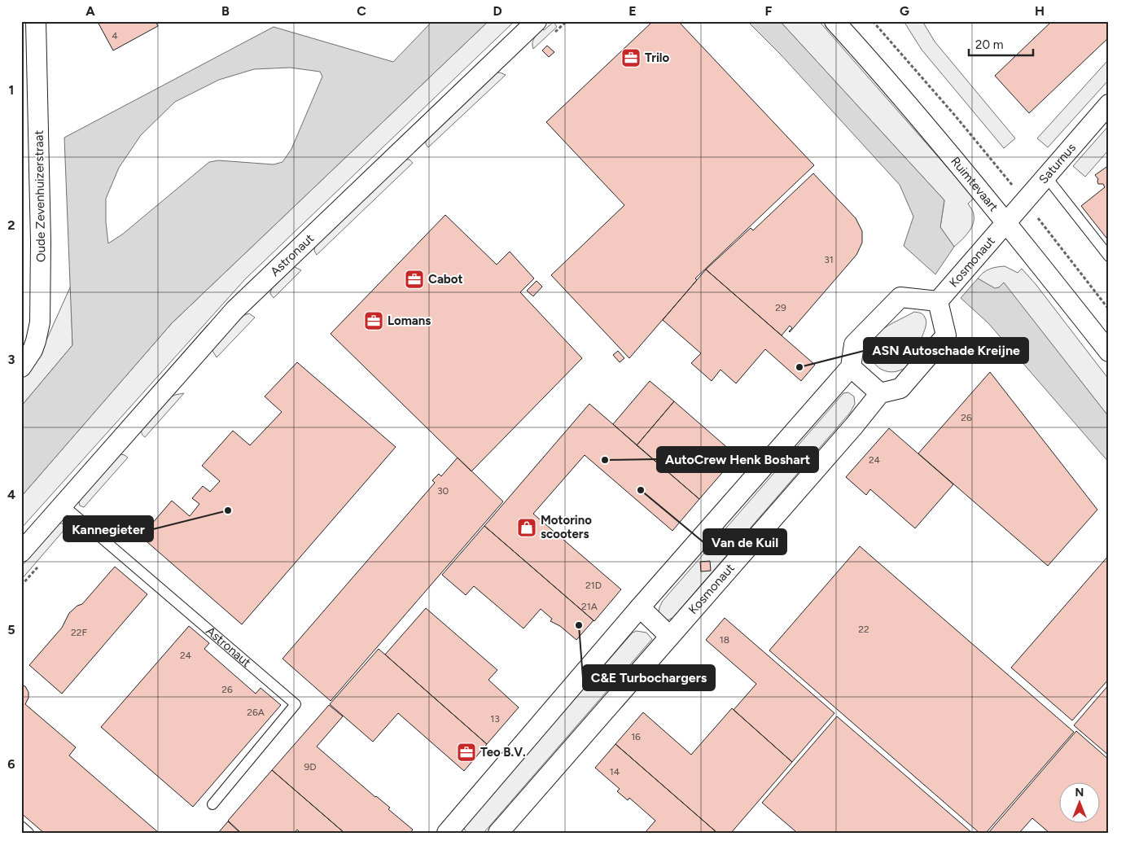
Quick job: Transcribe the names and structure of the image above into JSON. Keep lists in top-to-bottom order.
{
  "streets": {
    "street": [
      "Saturnus",
      "Ruimtevaart",
      "Oude Zevenhuizerstraat",
      "Astronaut",
      "Kosmonaut"
    ]
  },
  "crossings": [
    ["Saturnus", "Ruimtevaart"],
    ["Saturnus", "Kosmonaut"],
    ["Ruimtevaart", "Kosmonaut"]
  ],
  "places": {
    "office": [
      "Trilo",
      "Cabot",
      "Lomans",
      "Teo B.V."
    ],
    "other": [
      "ASN Autoschade Kreijne",
      "AutoCrew Henk Boshart",
      "Van de Kuil",
      "Kannegieter",
      "C&E Turbochargers"
    ],
    "shop": ["Motorino scooters"]
  },
  "house_numbers": [
    "4",
    "31",
    "29",
    "26",
    "24",
    "30",
    "21D",
    "21A",
    "22",
    "22F",
    "18",
    "24",
    "26",
    "26A",
    "13",
    "16",
    "9D",
    "14"
  ],
  "scale_bar": "20 m",
  "north": "top",
  "grid": {
    "columns": [
      "A",
      "B",
      "C",
      "D",
      "E",
      "F",
      "G",
      "H"
    ],
    "rows": [
      "1",
      "2",
      "3",
      "4",
      "5",
      "6"
    ]
  }
}
